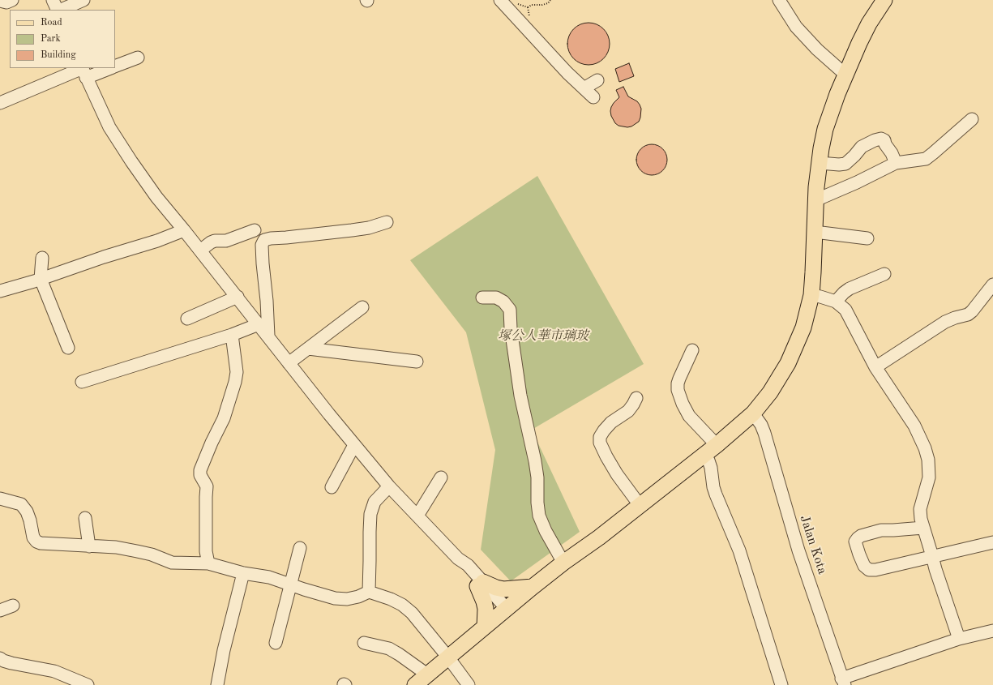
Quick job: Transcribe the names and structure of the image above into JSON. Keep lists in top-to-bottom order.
{
  "streets": {
    "street": ["Jalan Kota"]
  },
  "parks": ["塚公人華市璃玻"],
  "legend": ["Road", "Park", "Building"]
}
